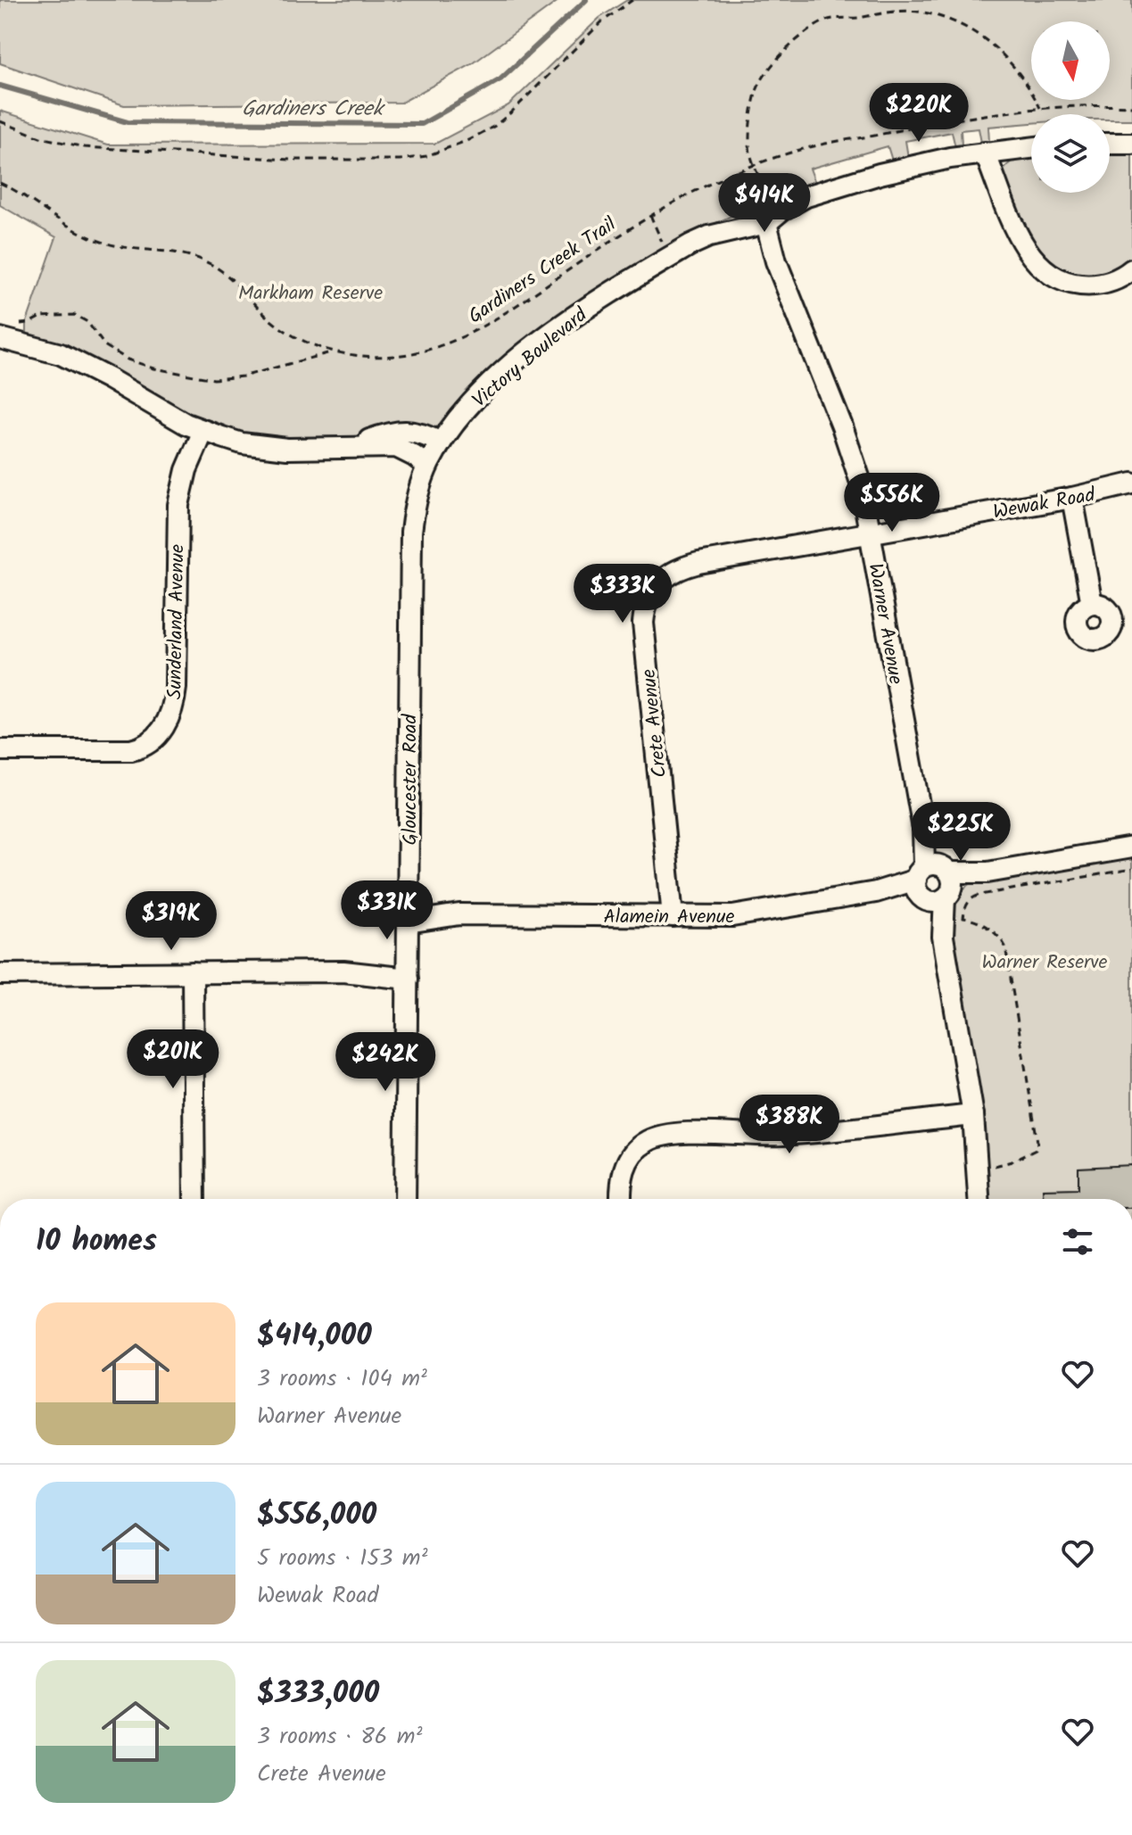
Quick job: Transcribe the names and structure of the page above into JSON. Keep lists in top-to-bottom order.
{
  "streets": {
    "street": [
      "Victory Boulevard",
      "Wewak Road",
      "Sunderland Avenue",
      "Warner Avenue",
      "Crete Avenue",
      "Gloucester Road",
      "Alamein Avenue"
    ],
    "path": ["Gardiners Creek Trail"]
  },
  "crossings": [
    ["Victory Boulevard", "Warner Avenue"],
    ["Victory Boulevard", "Gloucester Road"],
    ["Wewak Road", "Warner Avenue"],
    ["Wewak Road", "Crete Avenue"],
    ["Warner Avenue", "Crete Avenue"],
    ["Warner Avenue", "Alamein Avenue"],
    ["Crete Avenue", "Alamein Avenue"],
    ["Gloucester Road", "Alamein Avenue"]
  ],
  "water": ["Gardiners Creek"],
  "parks": ["Markham Reserve", "Warner Reserve"],
  "north": "bottom",
  "page": {
    "price": [
      "$220K",
      "$414K",
      "$556K",
      "$333K",
      "$225K",
      "$331K",
      "$319K",
      "$201K",
      "$242K",
      "$388K"
    ],
    "heading": "10 homes",
    "list": [
      {
        "name": "$414,000",
        "note": "3 rooms · 104 m² · Warner Avenue"
      },
      {
        "name": "$556,000",
        "note": "5 rooms · 153 m² · Wewak Road"
      },
      {
        "name": "$333,000",
        "note": "3 rooms · 86 m² · Crete Avenue"
      }
    ]
  }
}
